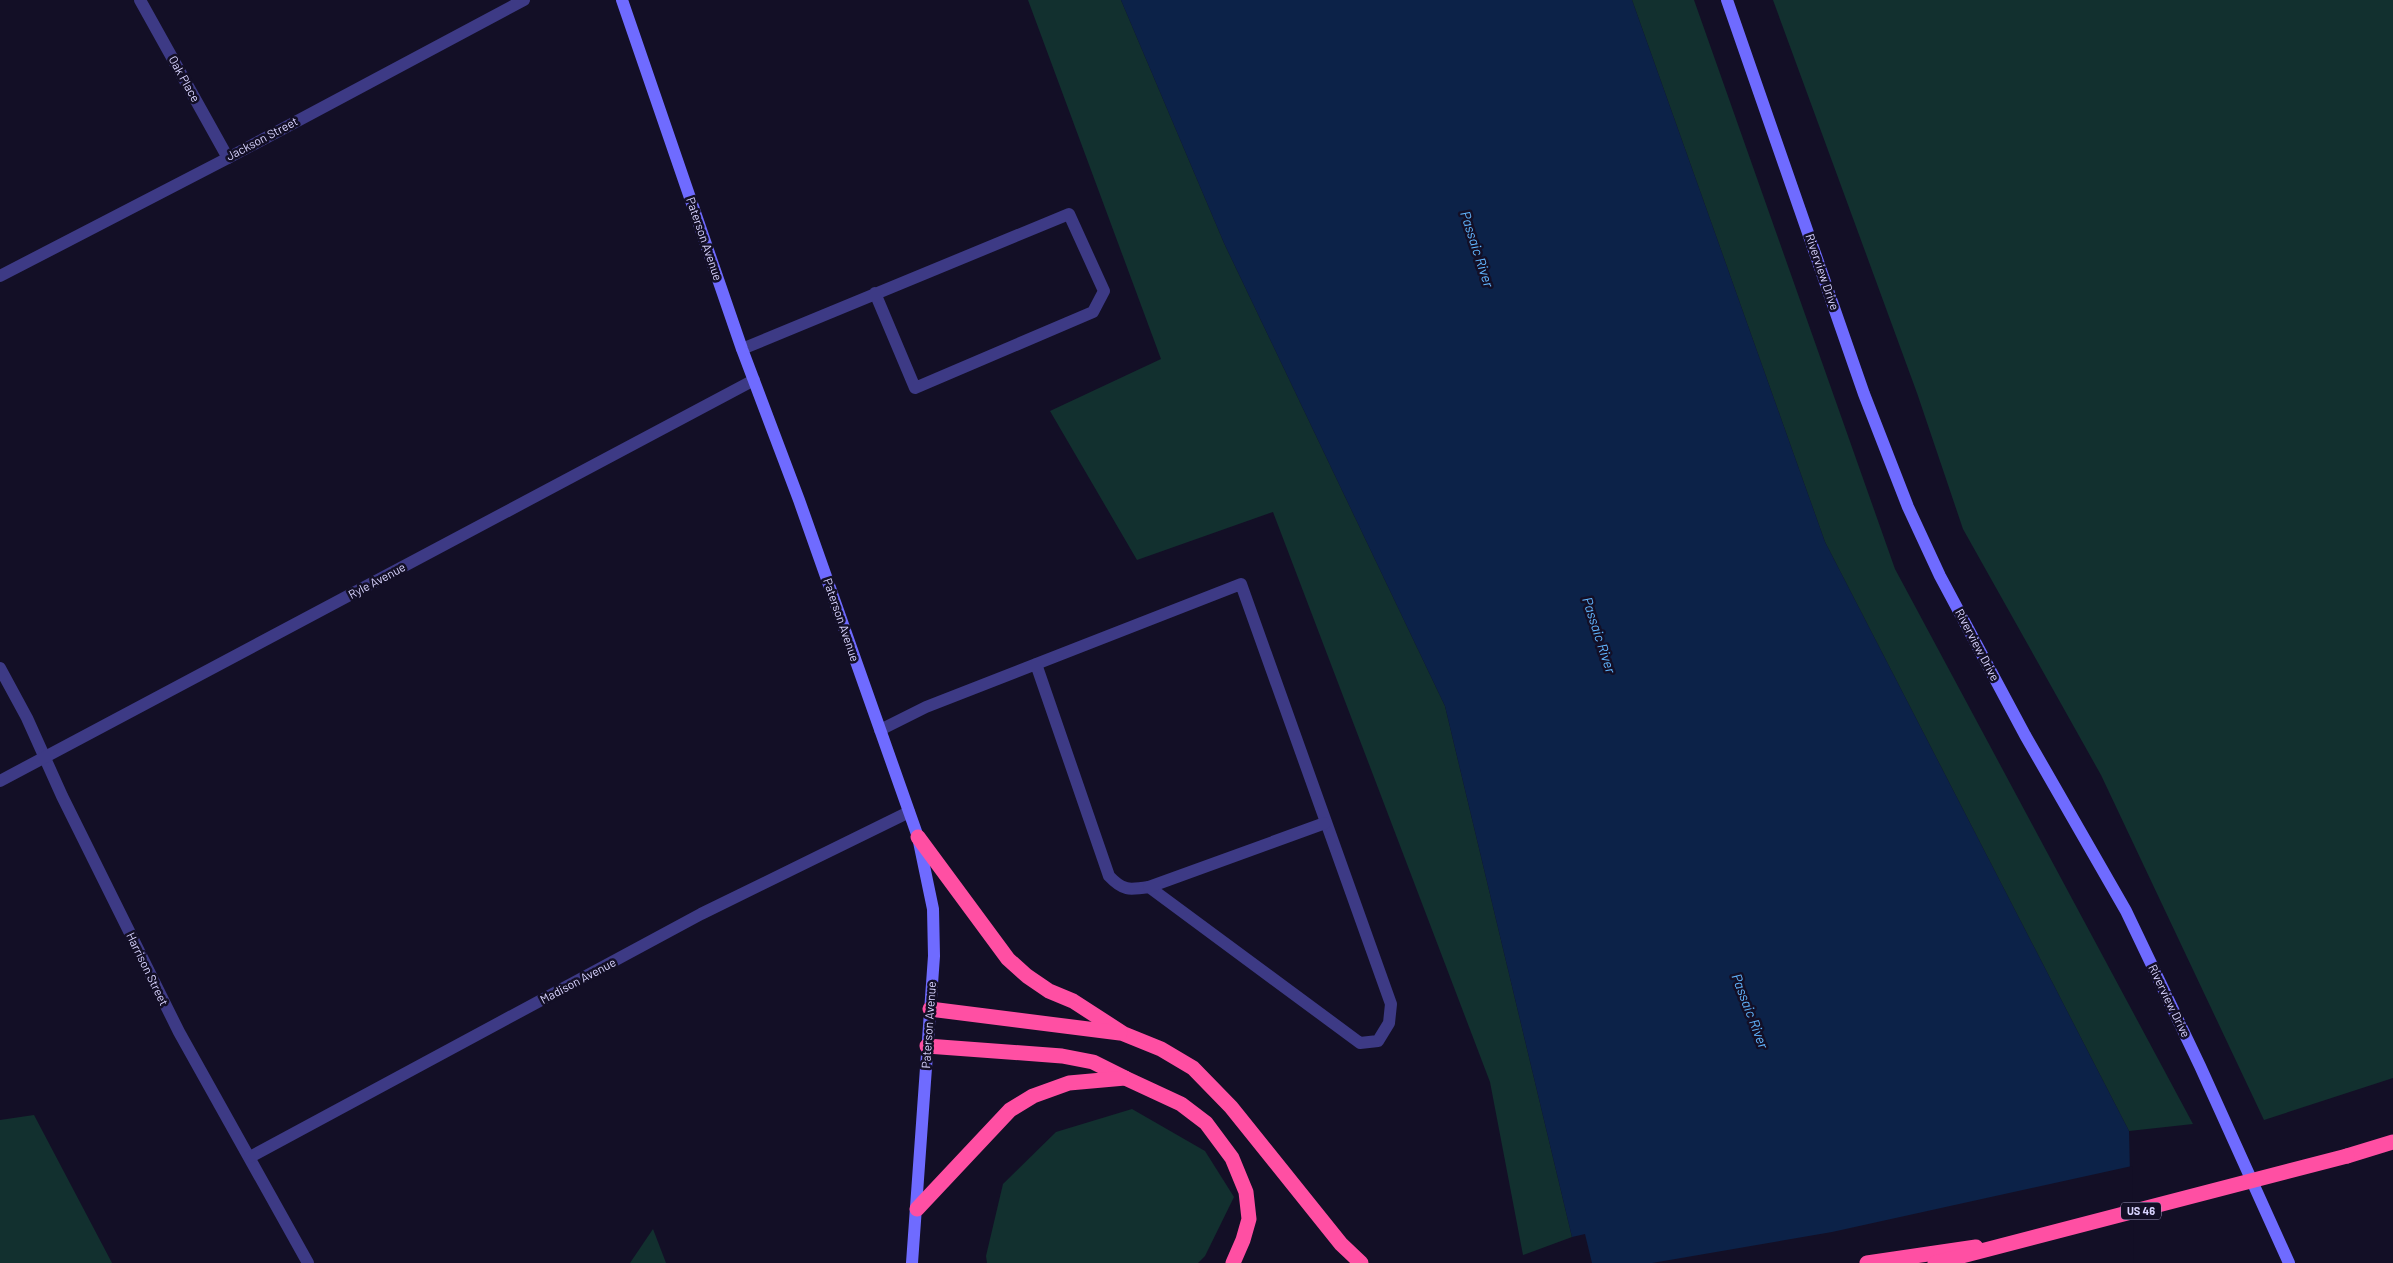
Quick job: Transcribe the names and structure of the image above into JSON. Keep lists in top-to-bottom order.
{
  "streets": {
    "highway": ["US 46"],
    "street": [
      "Oak Place",
      "Jackson Street",
      "Paterson Avenue",
      "Riverview Drive",
      "Ryle Avenue",
      "Harrison Street",
      "Madison Avenue"
    ]
  },
  "crossings": [
    ["Oak Place", "Jackson Street"],
    ["Paterson Avenue", "Ryle Avenue"],
    ["Paterson Avenue", "Madison Avenue"],
    ["Ryle Avenue", "Harrison Street"],
    ["Harrison Street", "Madison Avenue"]
  ],
  "water": ["Passaic River"]
}
